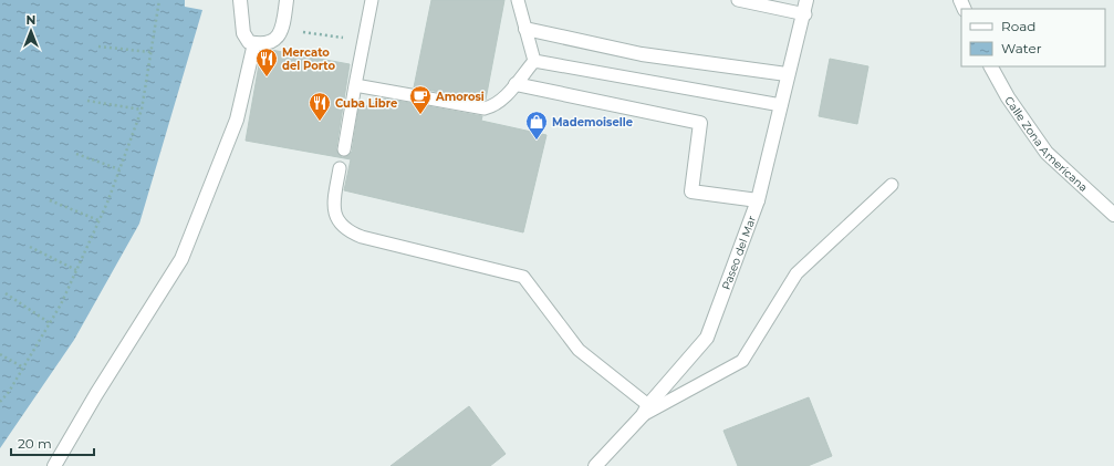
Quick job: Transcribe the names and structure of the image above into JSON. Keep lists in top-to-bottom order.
{
  "streets": {
    "street": ["Calle Zona Americana", "Paseo del Mar"]
  },
  "places": {
    "restaurant": ["Mercato del Porto", "Cuba Libre"],
    "cafe": ["Amorosi"],
    "shop": ["Mademoiselle"]
  },
  "legend": ["Road", "Water"],
  "scale_bar": "20 m",
  "north": "top"
}
